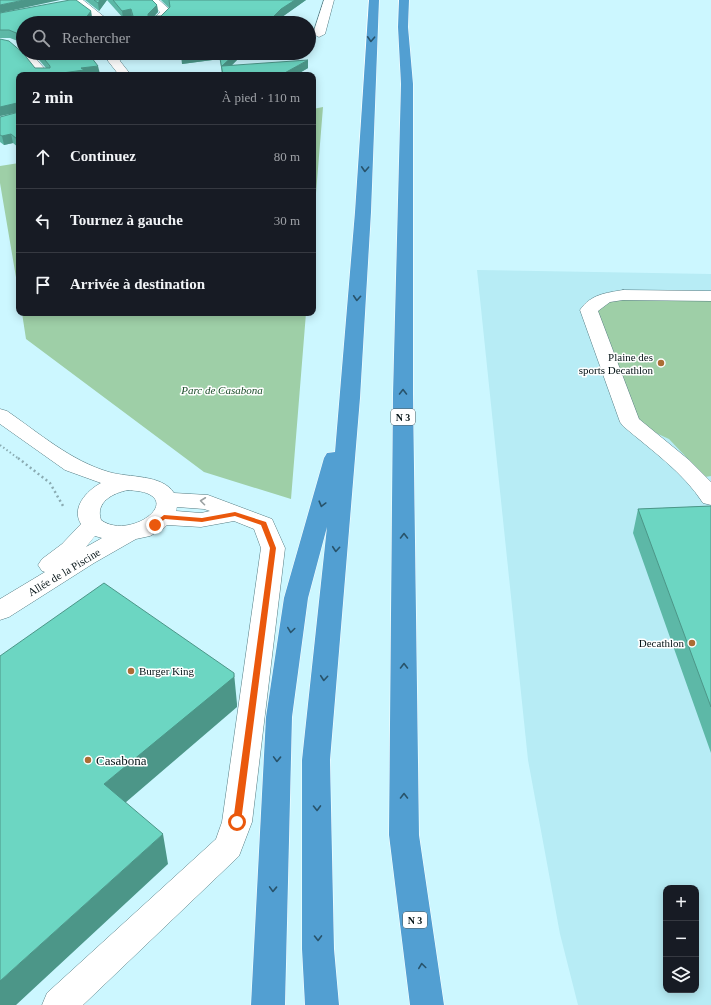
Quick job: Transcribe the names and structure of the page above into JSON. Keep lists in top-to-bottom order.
{
  "streets": {
    "highway": ["N 3"],
    "street": ["Allée de la Piscine"]
  },
  "parks": ["Parc de Casabona"],
  "places": [
    "Plaine des sports Decathlon",
    "Decathlon",
    "Burger King",
    "Casabona"
  ],
  "page": {
    "search": "Rechercher",
    "heading": ["2 min", "À pied · 110 m"],
    "list": [
      ["Continuez", "80 m"],
      ["Tournez à gauche", "30 m"],
      "Arrivée à destination"
    ],
    "map_buttons": ["+", "−"]
  }
}
